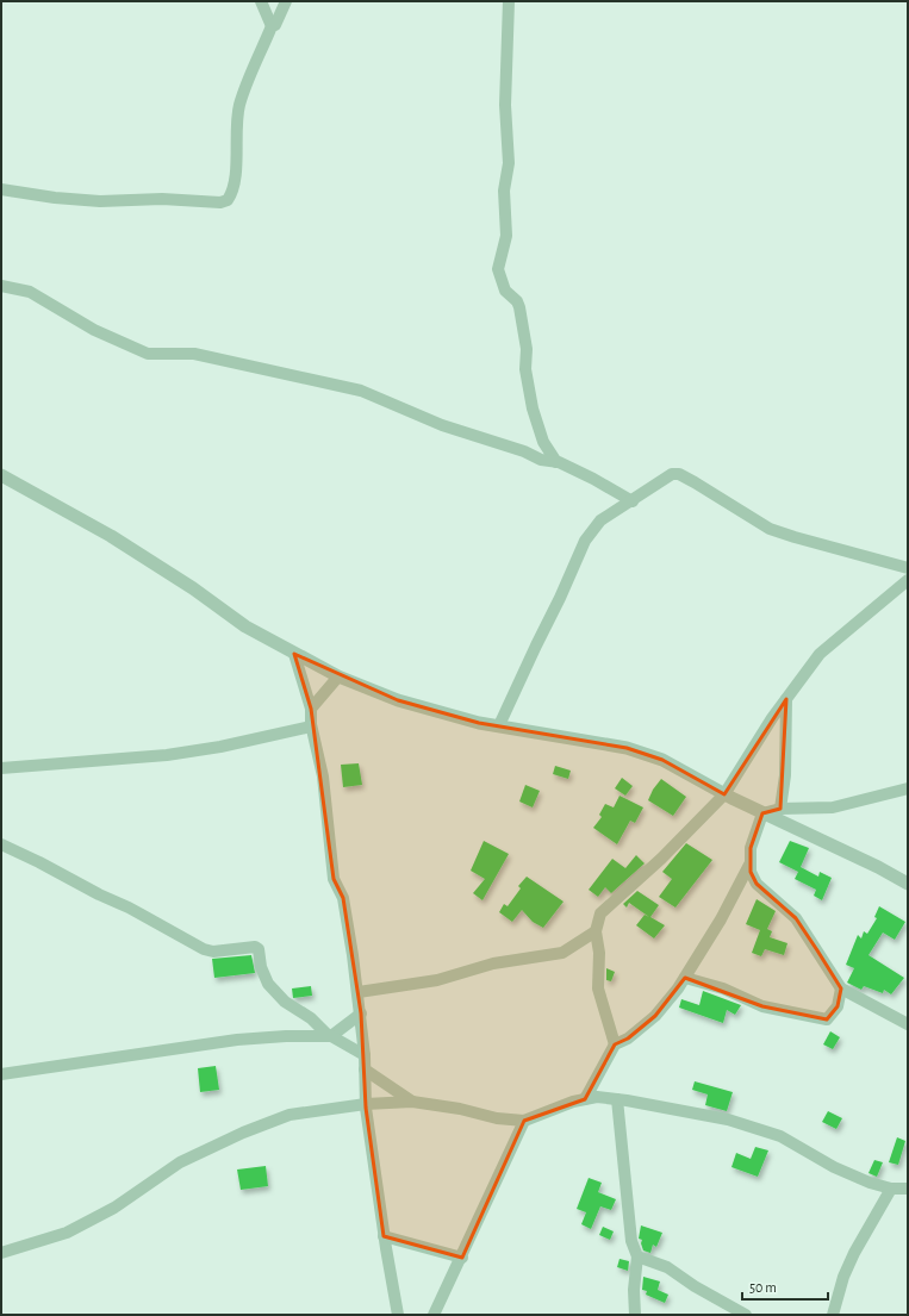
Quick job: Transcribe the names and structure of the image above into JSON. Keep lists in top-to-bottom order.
{
  "scale_bar": "50 m"
}
